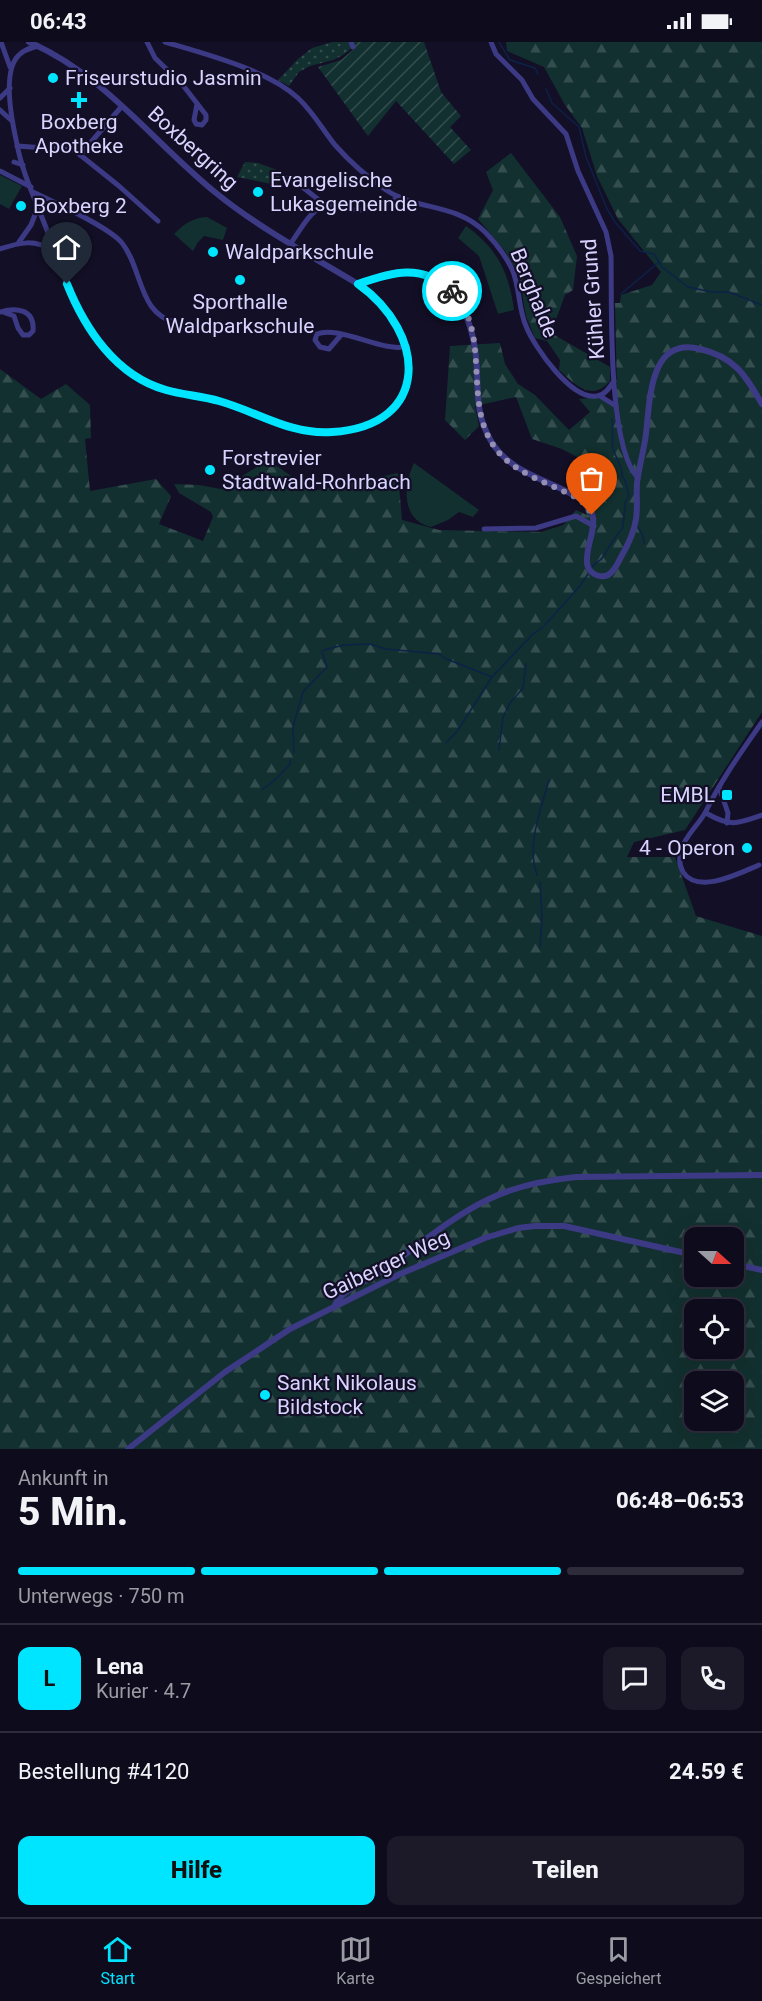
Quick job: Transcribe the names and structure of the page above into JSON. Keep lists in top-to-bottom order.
{
  "streets": {
    "street": [
      "Boxbergring",
      "Berghalde",
      "Kühler Grund",
      "Gaiberger Weg"
    ]
  },
  "crossings": [
    ["Berghalde", "Kühler Grund"]
  ],
  "places": {
    "other": [
      "Friseurstudio Jasmin",
      "Evangelische Lukasgemeinde",
      "Boxberg 2",
      "Waldparkschule",
      "Sporthalle Waldparkschule",
      "Forstrevier Stadtwald-Rohrbach",
      "4 - Operon",
      "Sankt Nikolaus Bildstock"
    ],
    "health": ["Boxberg Apotheke"],
    "transit": ["EMBL"]
  },
  "north": "right",
  "page": {
    "status": "06:43",
    "heading": ["5 Min.", "Ankunft in", "06:48–06:53"],
    "panel": [
      "Lena",
      "Kurier · 4.7",
      "Bestellung #4120",
      "24.59 €"
    ],
    "bar": "Unterwegs · 750 m",
    "round": "L",
    "buttons": ["Hilfe", "Teilen"],
    "tabs": ["Start", "Karte", "Gespeichert"]
  }
}
